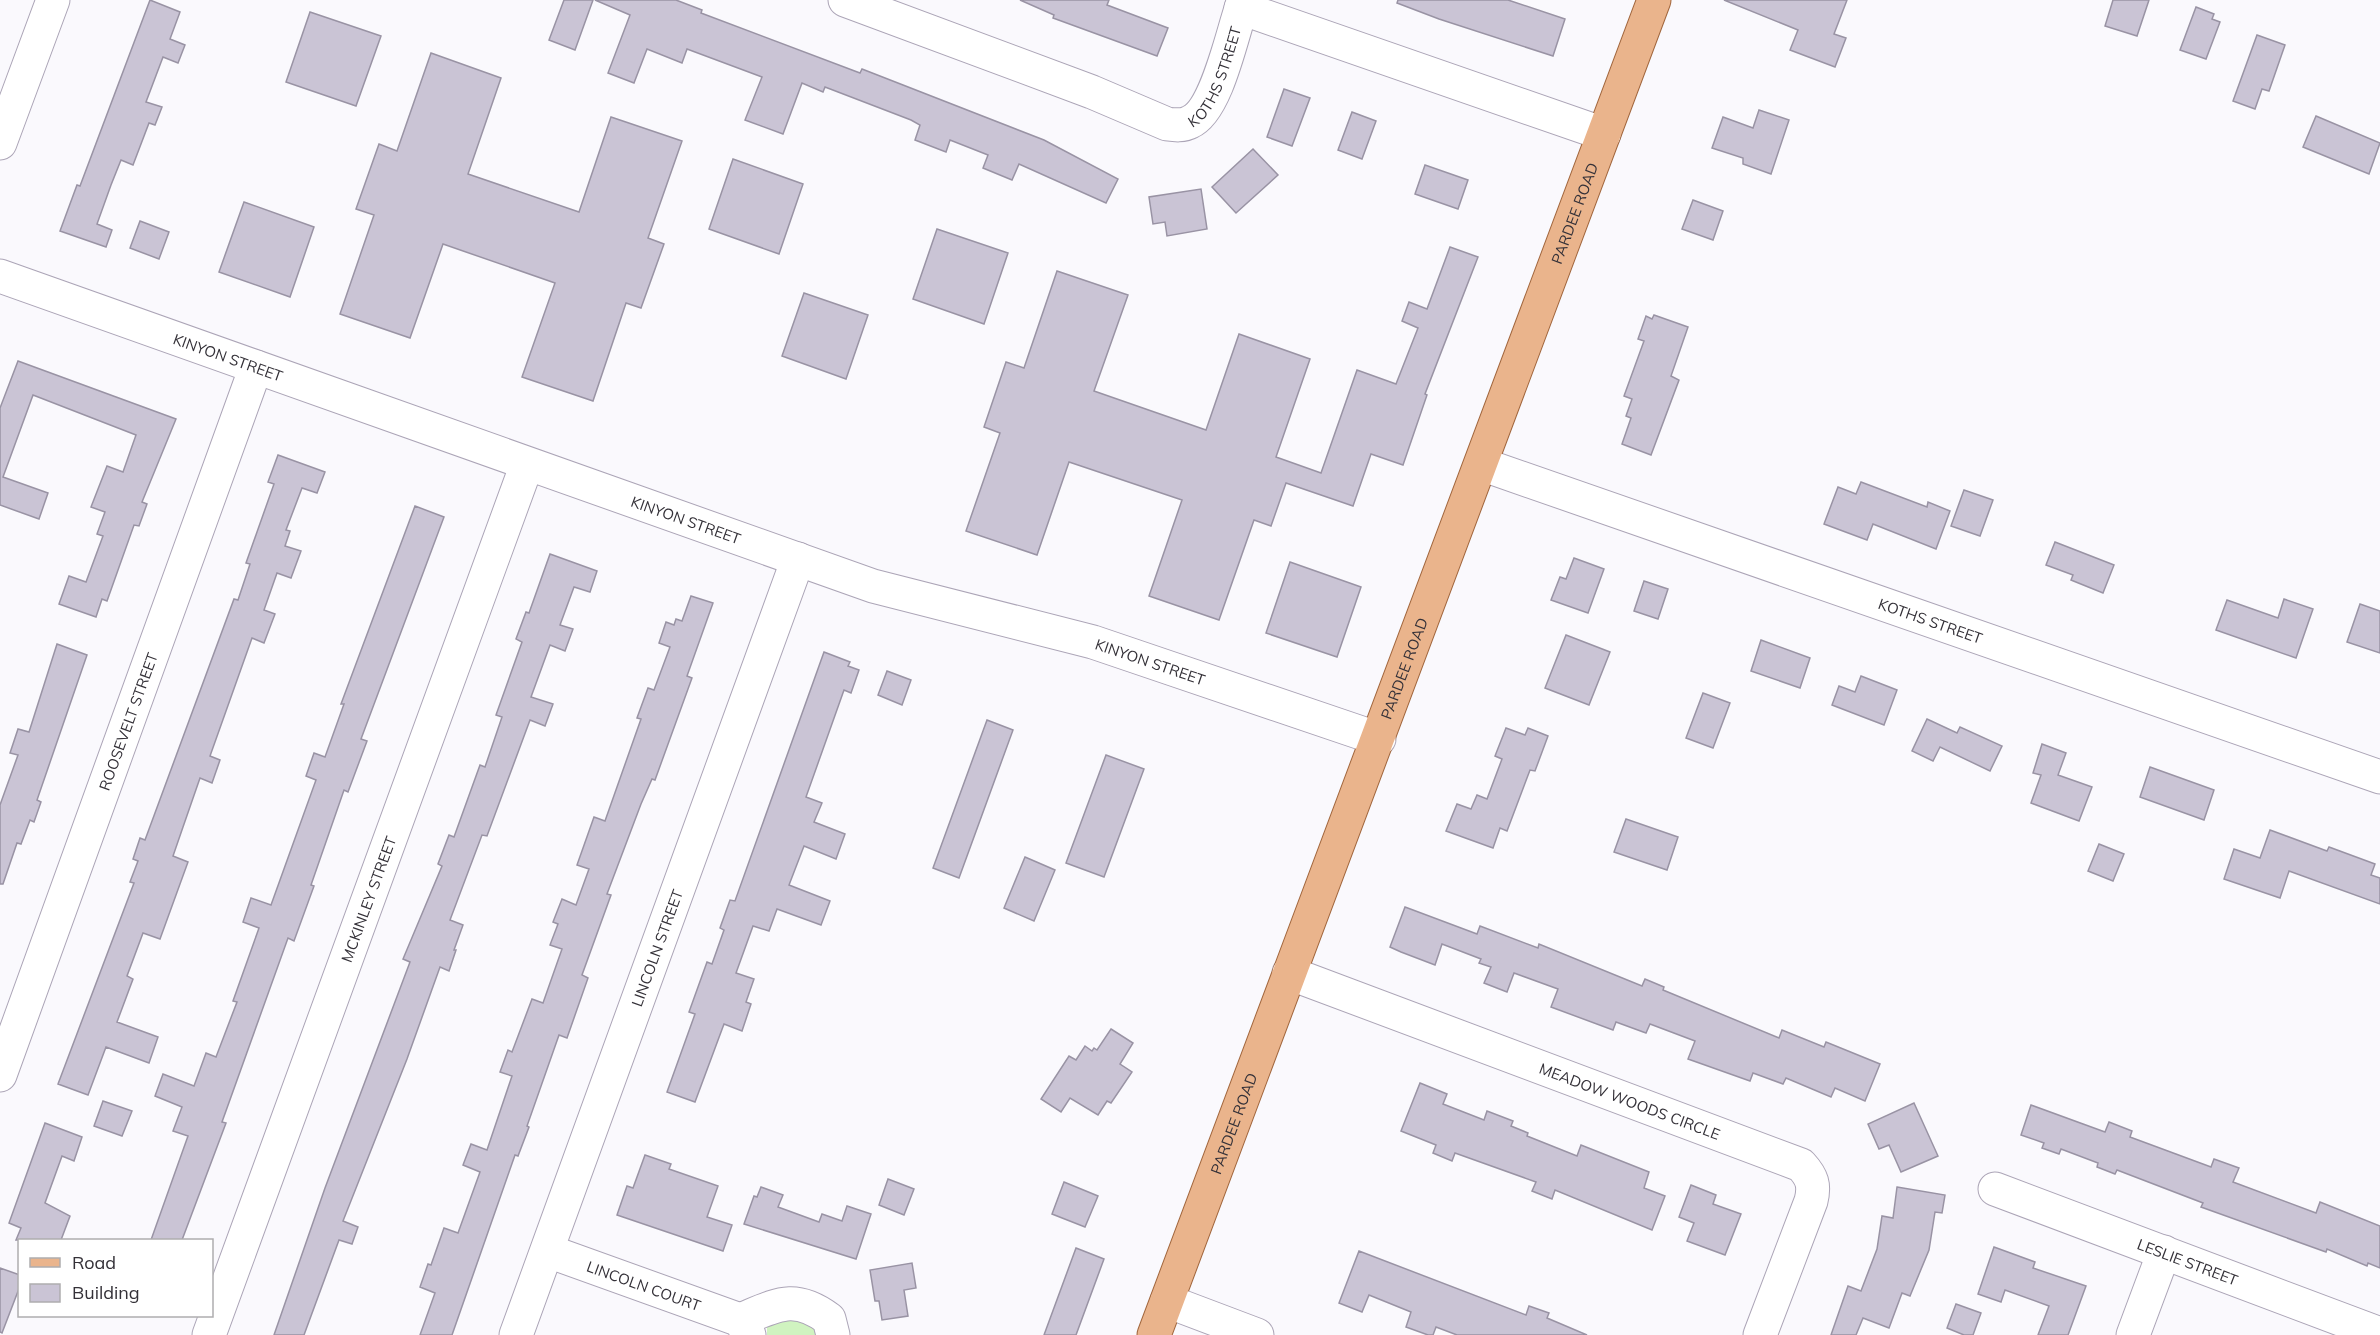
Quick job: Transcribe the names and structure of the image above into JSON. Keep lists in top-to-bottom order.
{
  "streets": {
    "main road": ["PARDEE ROAD"],
    "street": [
      "KOTHS STREET",
      "KINYON STREET",
      "ROOSEVELT STREET",
      "MCKINLEY STREET",
      "LINCOLN STREET",
      "MEADOW WOODS CIRCLE",
      "LESLIE STREET",
      "LINCOLN COURT"
    ]
  },
  "crossings": [
    ["KOTHS STREET", "PARDEE ROAD"],
    ["PARDEE ROAD", "KINYON STREET"],
    ["PARDEE ROAD", "MEADOW WOODS CIRCLE"],
    ["KINYON STREET", "ROOSEVELT STREET"],
    ["KINYON STREET", "MCKINLEY STREET"],
    ["KINYON STREET", "LINCOLN STREET"],
    ["LINCOLN STREET", "LINCOLN COURT"]
  ],
  "legend": ["Road", "Building"]
}
